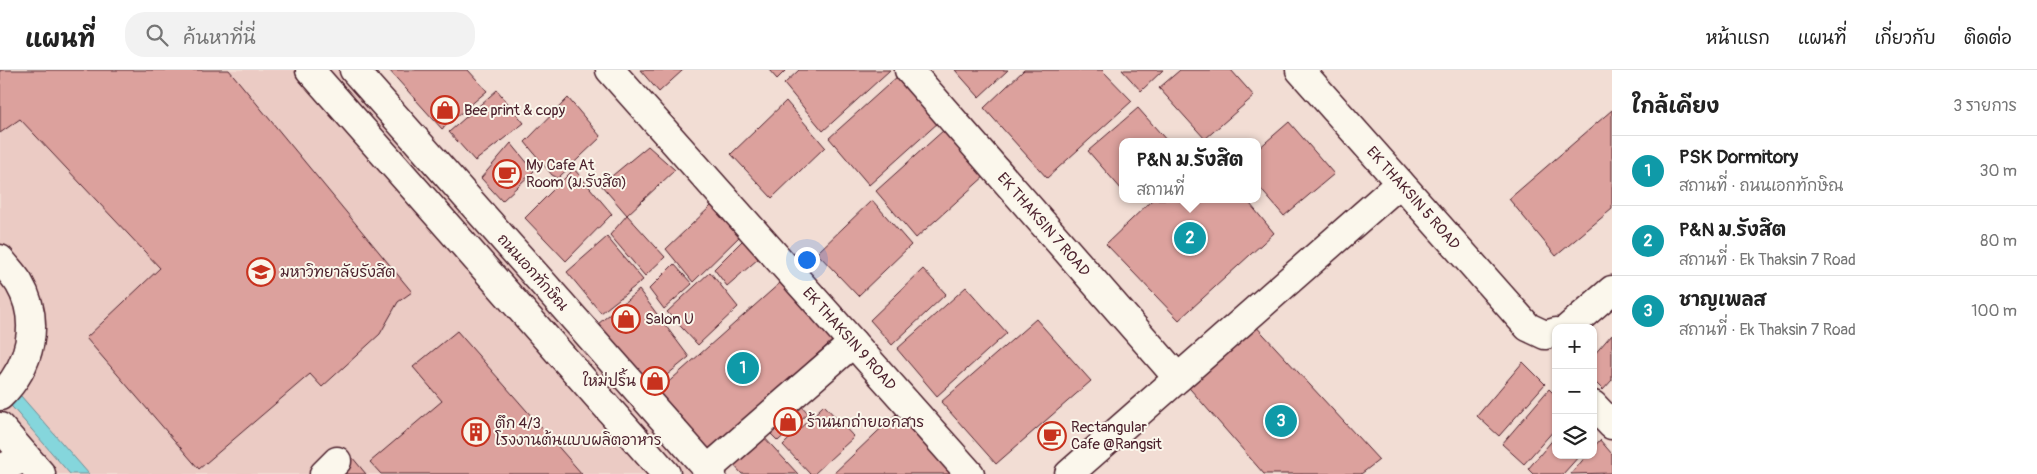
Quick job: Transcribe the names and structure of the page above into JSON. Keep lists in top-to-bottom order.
{
  "streets": {
    "street": [
      "EK THAKSIN 5 ROAD",
      "EK THAKSIN 7 ROAD",
      "ถนนเอกทักษิณ",
      "EK THAKSIN 9 ROAD"
    ]
  },
  "places": {
    "shop": [
      "Bee print & copy",
      "Salon U",
      "ใหม่ปริ้น",
      "ร้านนกถ่ายเอกสาร"
    ],
    "cafe": ["My Cafe At Room (ม.รังสิต)", "Rectangular Cafe @Rangsit"],
    "school or university": ["มหาวิทยาลัยรังสิต"],
    "building": ["ตึก 4/3 โรงงานต้นแบบผลิตอาหาร"]
  },
  "page": {
    "header": "แผนที่",
    "search": "ค้นหาที่นี่",
    "nav": [
      "หน้าแรก",
      "แผนที่",
      "เกี่ยวกับ",
      "ติดต่อ"
    ],
    "heading": ["ใกล้เคียง", "3 รายการ"],
    "list": [
      {
        "mark": "1",
        "name": "PSK Dormitory",
        "note": "สถานที่ · ถนนเอกทักษิณ",
        "value": "30 m"
      },
      {
        "mark": "2",
        "name": "P&N ม.รังสิต",
        "note": "สถานที่ · Ek Thaksin 7 Road",
        "value": "80 m"
      },
      {
        "mark": "3",
        "name": "ชาญเพลส",
        "note": "สถานที่ · Ek Thaksin 7 Road",
        "value": "100 m"
      }
    ],
    "popup": ["P&N ม.รังสิต", "สถานที่"],
    "pins": ["2", "1", "3"],
    "map_buttons": ["+", "−"]
  }
}
